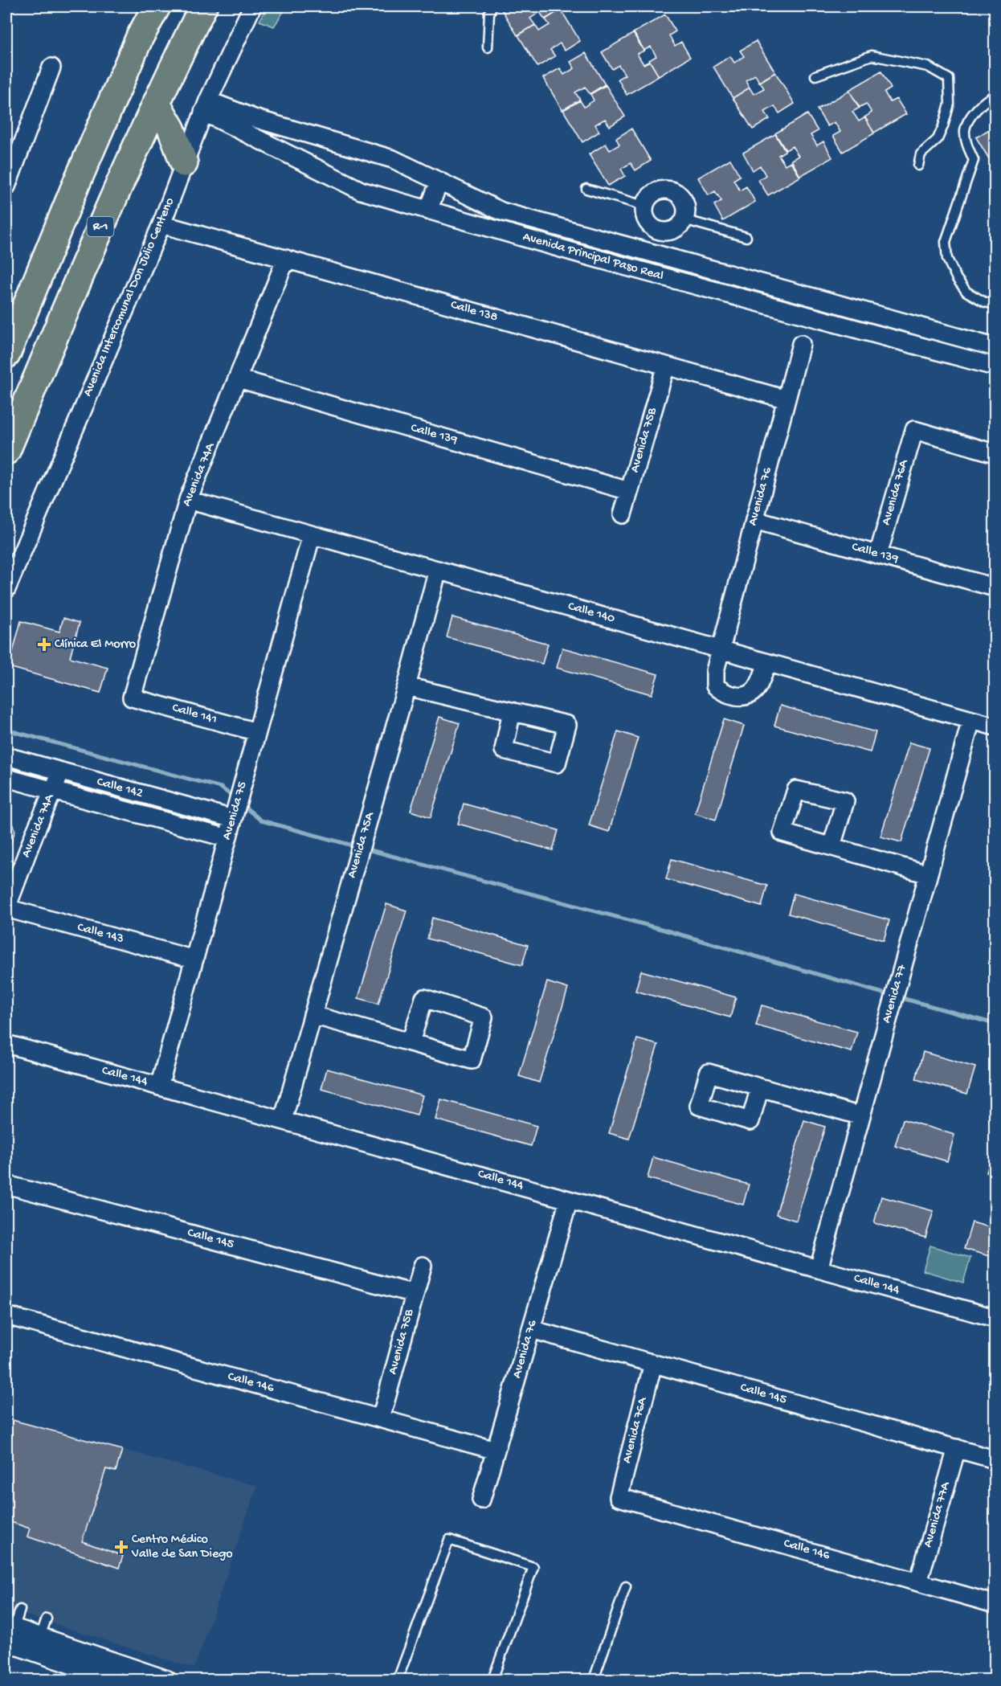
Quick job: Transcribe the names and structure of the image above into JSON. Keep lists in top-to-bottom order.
{
  "streets": {
    "main road": ["R-1"],
    "street": [
      "Avenida Principal Paso Real",
      "Avenida Intercomunal Don Julio Centeno",
      "Calle 138",
      "Calle 139",
      "Avenida 75B",
      "Avenida 74A",
      "Avenida 76A",
      "Avenida 76",
      "Calle 140",
      "Calle 141",
      "Calle 142",
      "Avenida 75",
      "Avenida 75A",
      "Calle 143",
      "Avenida 77",
      "Calle 144",
      "Calle 145",
      "Calle 146",
      "Avenida 77A"
    ]
  },
  "crossings": [
    ["Avenida Principal Paso Real", "Avenida Intercomunal Don Julio Centeno"],
    ["Avenida Intercomunal Don Julio Centeno", "Calle 138"],
    ["Calle 138", "Avenida 75B"],
    ["Calle 138", "Avenida 74A"],
    ["Calle 138", "Avenida 76"],
    ["Calle 139", "Avenida 75B"],
    ["Calle 139", "Avenida 74A"],
    ["Calle 139", "Avenida 76A"],
    ["Calle 139", "Avenida 76"],
    ["Avenida 75B", "Calle 145"],
    ["Avenida 75B", "Calle 146"],
    ["Avenida 74A", "Calle 140"],
    ["Avenida 74A", "Calle 141"],
    ["Avenida 74A", "Calle 142"],
    ["Avenida 74A", "Calle 143"],
    ["Avenida 76A", "Calle 145"],
    ["Avenida 76A", "Calle 146"],
    ["Avenida 76", "Calle 140"],
    ["Avenida 76", "Calle 144"],
    ["Avenida 76", "Calle 145"],
    ["Avenida 76", "Calle 146"],
    ["Calle 140", "Avenida 75"],
    ["Calle 140", "Avenida 75A"],
    ["Calle 140", "Avenida 77"],
    ["Calle 141", "Avenida 75"],
    ["Calle 142", "Avenida 75"],
    ["Avenida 75", "Calle 143"],
    ["Avenida 75", "Calle 144"],
    ["Avenida 75A", "Calle 144"],
    ["Avenida 77", "Calle 144"],
    ["Calle 145", "Avenida 77A"],
    ["Calle 146", "Avenida 77A"]
  ],
  "places": {
    "health": ["Clínica El Morro", "Centro Médico Valle de San Diego"]
  }
}
